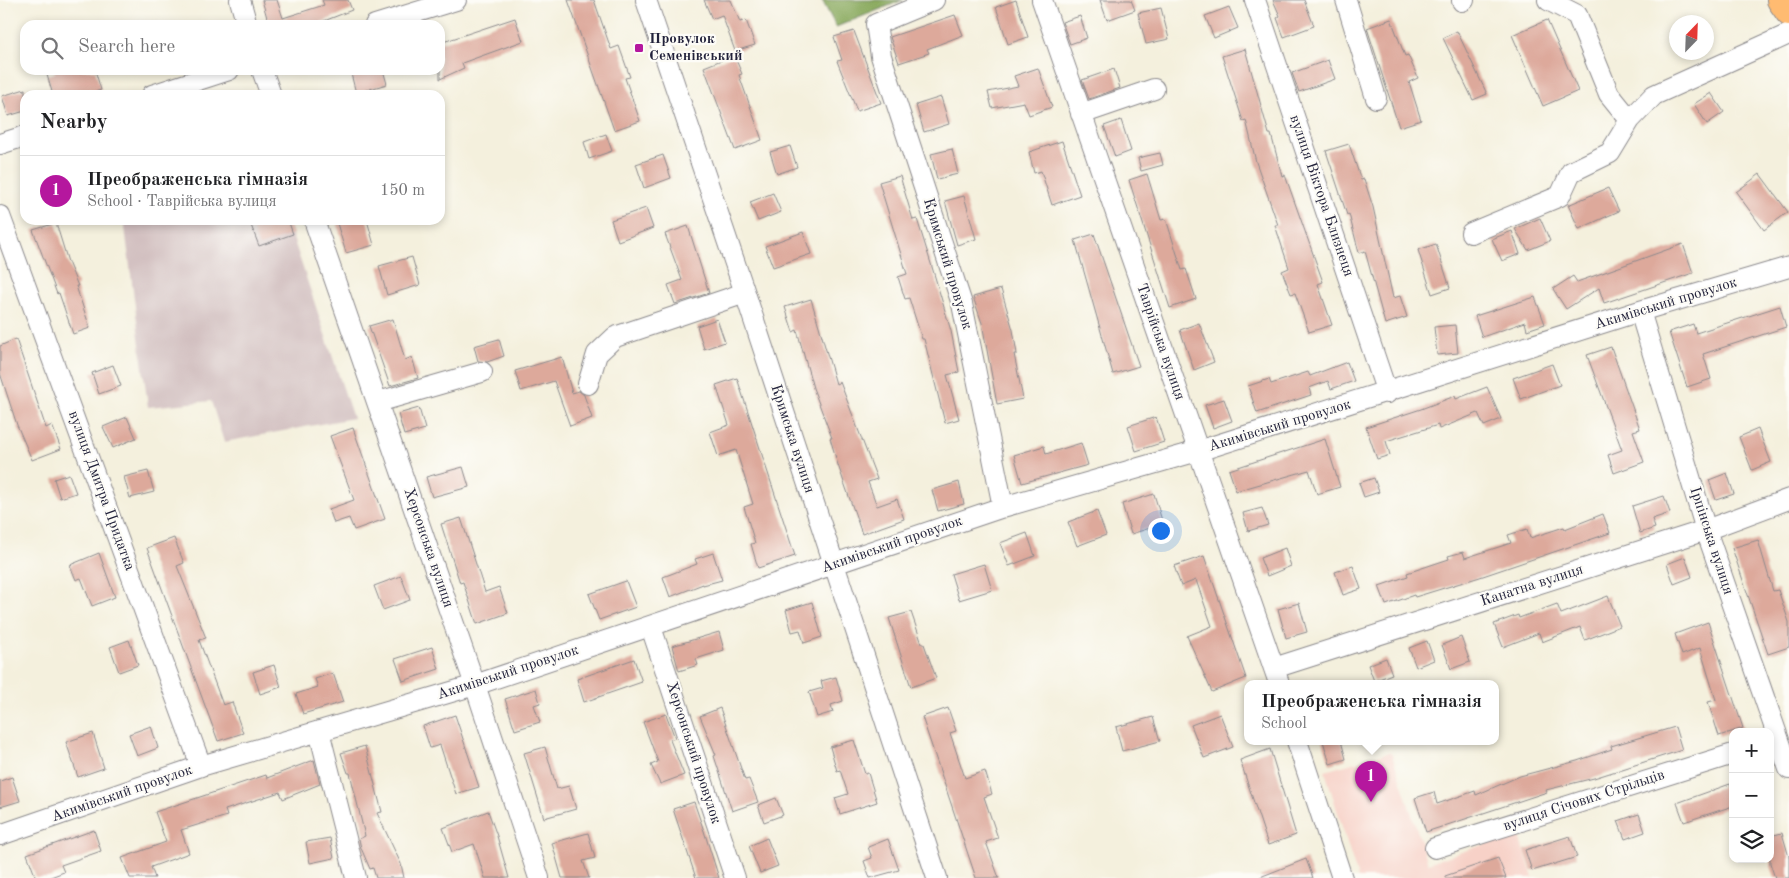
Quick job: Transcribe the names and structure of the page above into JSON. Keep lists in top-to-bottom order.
{
  "streets": {
    "street": [
      "вулиця Віктора Близнеця",
      "Кримський провулок",
      "Акимівський провулок",
      "Таврійська вулиця",
      "Кримська вулиця",
      "вулиця Дмитра Придатка",
      "Ірпінська вулиця",
      "Херсонська вулиця",
      "Канатна вулиця",
      "Херсонський провулок",
      "вулиця Січових Стрільців"
    ]
  },
  "crossings": [
    ["вулиця Віктора Близнеця", "Акимівський провулок"],
    ["Кримський провулок", "Акимівський провулок"],
    ["Акимівський провулок", "Таврійська вулиця"],
    ["Акимівський провулок", "Кримська вулиця"],
    ["Акимівський провулок", "вулиця Дмитра Придатка"],
    ["Акимівський провулок", "Ірпінська вулиця"],
    ["Акимівський провулок", "Херсонська вулиця"],
    ["Акимівський провулок", "Херсонський провулок"],
    ["Таврійська вулиця", "Канатна вулиця"],
    ["Ірпінська вулиця", "Канатна вулиця"]
  ],
  "places": {
    "transit": ["Провулок Семенівський"]
  },
  "north": "top right",
  "page": {
    "search": "Search here",
    "heading": "Nearby",
    "list": [
      {
        "mark": "1",
        "name": "Преображенська гімназія",
        "note": "School · Таврійська вулиця",
        "value": "150 m"
      }
    ],
    "popup": ["Преображенська гімназія", "School"],
    "map_buttons": ["+", "−"],
    "pins": "1"
  }
}
